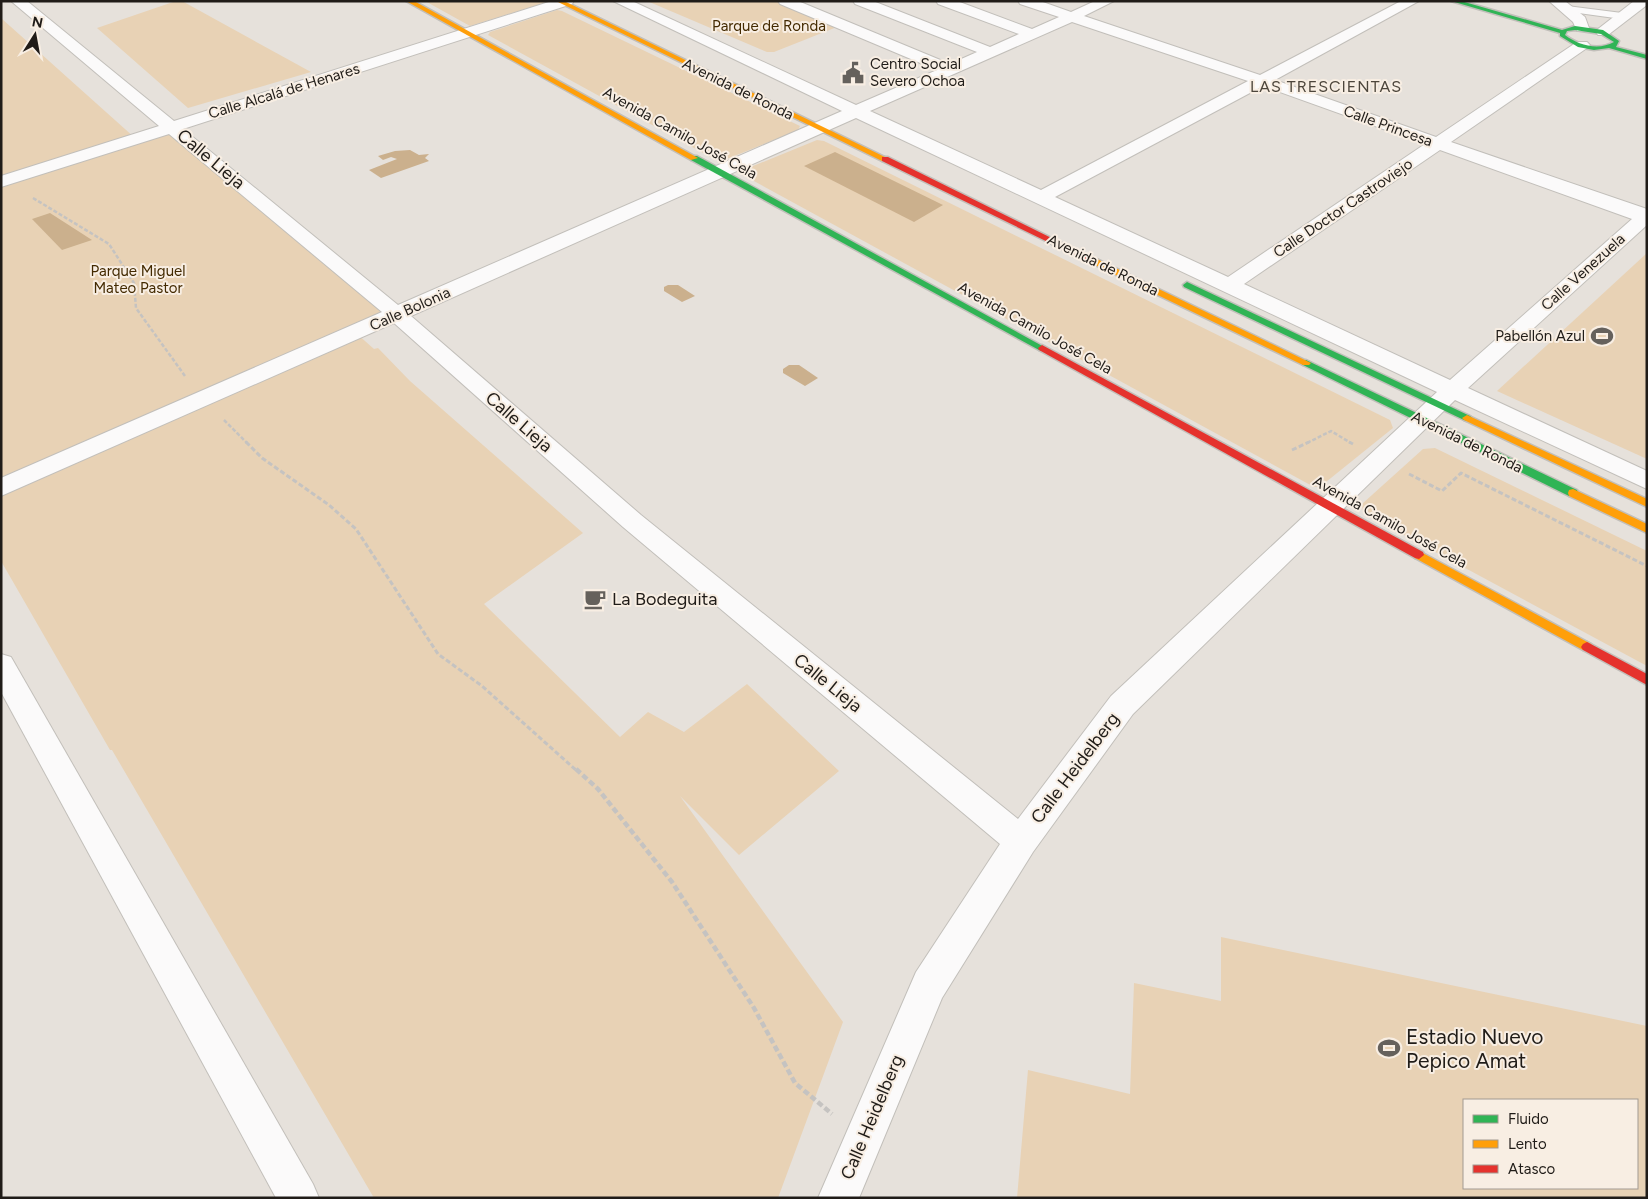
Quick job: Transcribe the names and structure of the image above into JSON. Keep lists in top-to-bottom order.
{
  "streets": {
    "street": [
      "Avenida de Ronda",
      "Calle Alcalá de Henares",
      "Calle Princesa",
      "Avenida Camilo José Cela",
      "Calle Lieja",
      "Calle Doctor Castroviejo",
      "Calle Venezuela",
      "Calle Bolonia",
      "Calle Heidelberg"
    ]
  },
  "crossings": [
    ["Avenida de Ronda", "Calle Alcalá de Henares"],
    ["Avenida de Ronda", "Calle Doctor Castroviejo"],
    ["Avenida de Ronda", "Calle Venezuela"],
    ["Avenida de Ronda", "Calle Bolonia"],
    ["Avenida de Ronda", "Calle Heidelberg"],
    ["Calle Alcalá de Henares", "Avenida Camilo José Cela"],
    ["Calle Alcalá de Henares", "Calle Lieja"],
    ["Calle Princesa", "Calle Doctor Castroviejo"],
    ["Calle Princesa", "Calle Venezuela"],
    ["Calle Princesa", "Calle Bolonia"],
    ["Avenida Camilo José Cela", "Calle Bolonia"],
    ["Avenida Camilo José Cela", "Calle Heidelberg"],
    ["Calle Lieja", "Calle Bolonia"],
    ["Calle Lieja", "Calle Heidelberg"],
    ["Calle Venezuela", "Calle Heidelberg"]
  ],
  "districts": ["LAS TRESCIENTAS"],
  "parks": ["Parque de Ronda", "Parque Miguel Mateo Pastor"],
  "places": {
    "public building": ["Centro Social Severo Ochoa"],
    "sports": ["Pabellón Azul", "Estadio Nuevo Pepico Amat"],
    "cafe": ["La Bodeguita"]
  },
  "legend": ["Fluido", "Lento", "Atasco"],
  "north": "top"
}
